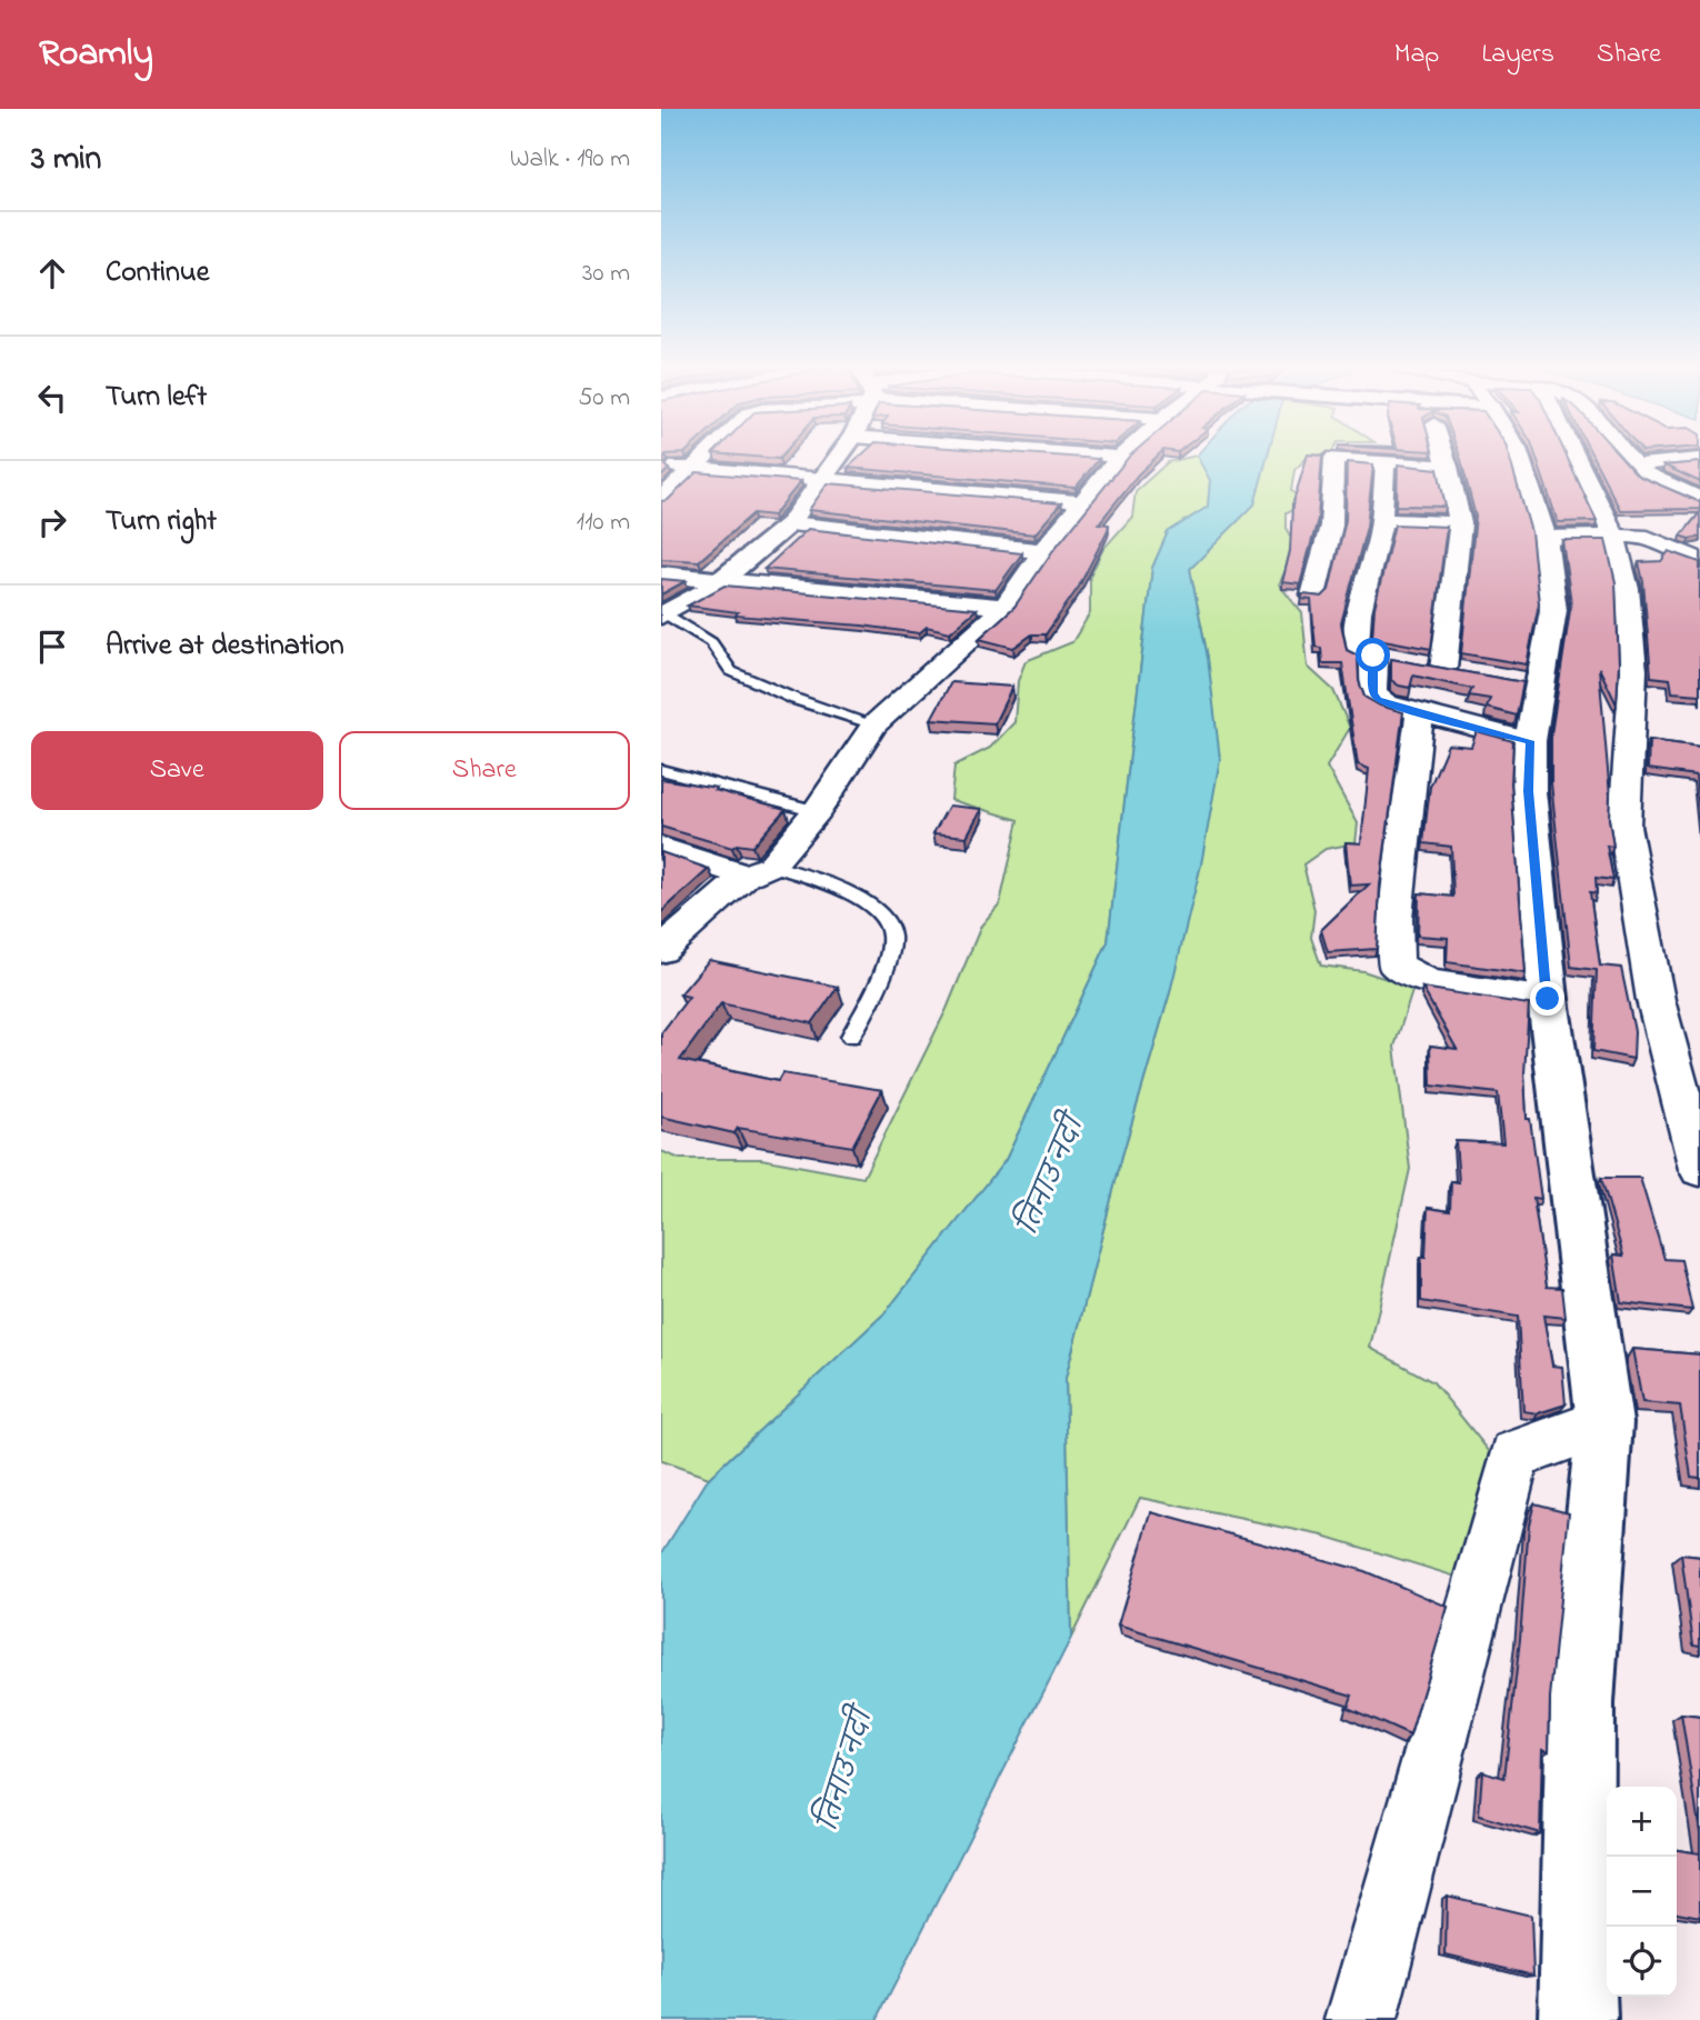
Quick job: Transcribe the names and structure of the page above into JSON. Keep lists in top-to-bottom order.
{
  "water": ["तिनाउ नदी"],
  "page": {
    "header": "Roamly",
    "nav": ["Map", "Layers", "Share"],
    "heading": ["3 min", "Walk · 190 m"],
    "list": [
      ["Continue", "30 m"],
      ["Turn left", "50 m"],
      ["Turn right", "110 m"],
      "Arrive at destination"
    ],
    "buttons": ["Save", "Share"],
    "map_buttons": ["+", "−"]
  }
}
